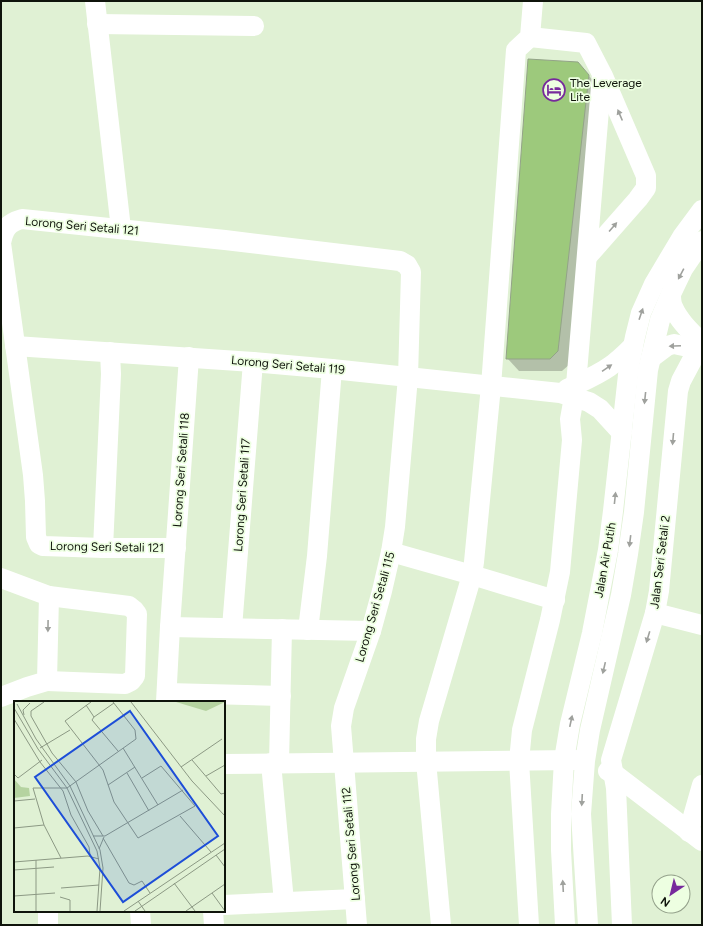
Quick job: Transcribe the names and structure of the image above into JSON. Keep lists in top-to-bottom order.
{
  "streets": {
    "street": [
      "Lorong Seri Setali 121",
      "Lorong Seri Setali 119",
      "Lorong Seri Setali 118",
      "Lorong Seri Setali 117",
      "Jalan Air Putih",
      "Jalan Seri Setali 2",
      "Lorong Seri Setali 115",
      "Lorong Seri Setali 112"
    ]
  },
  "crossings": [
    ["Lorong Seri Setali 121", "Lorong Seri Setali 119"],
    ["Lorong Seri Setali 121", "Lorong Seri Setali 118"],
    ["Lorong Seri Setali 121", "Lorong Seri Setali 115"],
    ["Lorong Seri Setali 119", "Lorong Seri Setali 118"],
    ["Lorong Seri Setali 119", "Lorong Seri Setali 117"],
    ["Lorong Seri Setali 119", "Jalan Air Putih"],
    ["Lorong Seri Setali 119", "Lorong Seri Setali 115"],
    ["Lorong Seri Setali 115", "Lorong Seri Setali 112"]
  ],
  "places": {
    "hotel": ["The Leverage Lite"]
  },
  "north": "bottom left"
}
